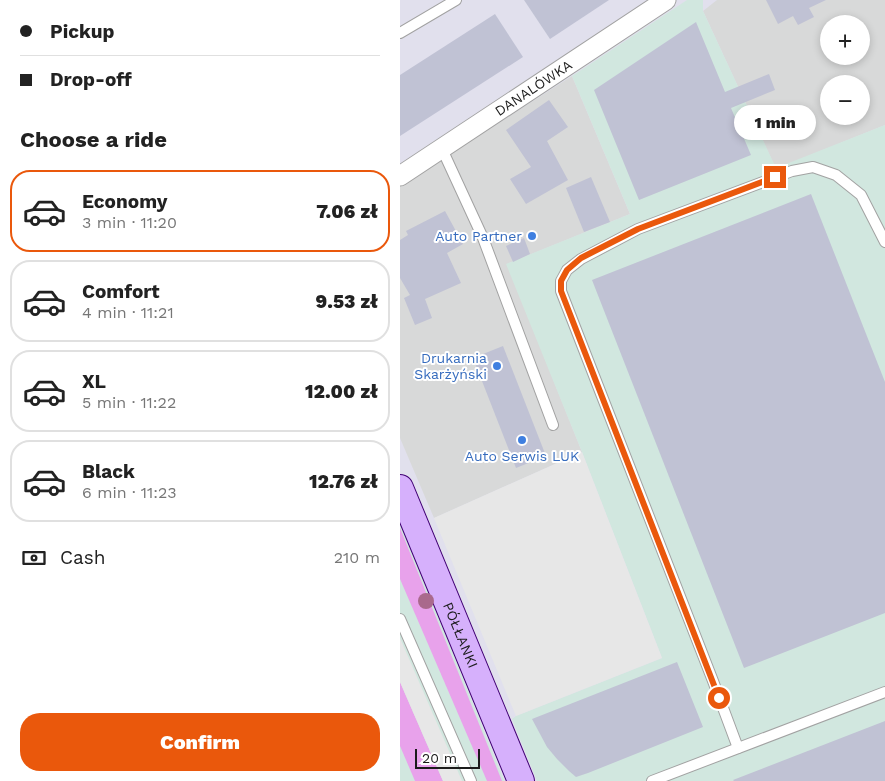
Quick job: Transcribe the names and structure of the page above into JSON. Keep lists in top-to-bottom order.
{
  "streets": {
    "street": ["DANALÓWKA", "PÓŁŁANKI"]
  },
  "places": ["Auto Partner", "Drukarnia Skarżyński", "Auto Serwis LUK"],
  "scale_bar": "20 m",
  "page": {
    "banner": ["Pickup", "Drop-off"],
    "map_buttons": ["+", "−"],
    "bubble": "1 min",
    "heading": "Choose a ride",
    "list": [
      {
        "name": "Economy",
        "note": "3 min · 11:20",
        "value": "7.06 zł"
      },
      {
        "name": "Comfort",
        "note": "4 min · 11:21",
        "value": "9.53 zł"
      },
      {
        "name": "XL",
        "note": "5 min · 11:22",
        "value": "12.00 zł"
      },
      {
        "name": "Black",
        "note": "6 min · 11:23",
        "value": "12.76 zł"
      }
    ],
    "pay": ["Cash", "210 m"],
    "buttons": "Confirm",
    "scale": "20 m"
  }
}
